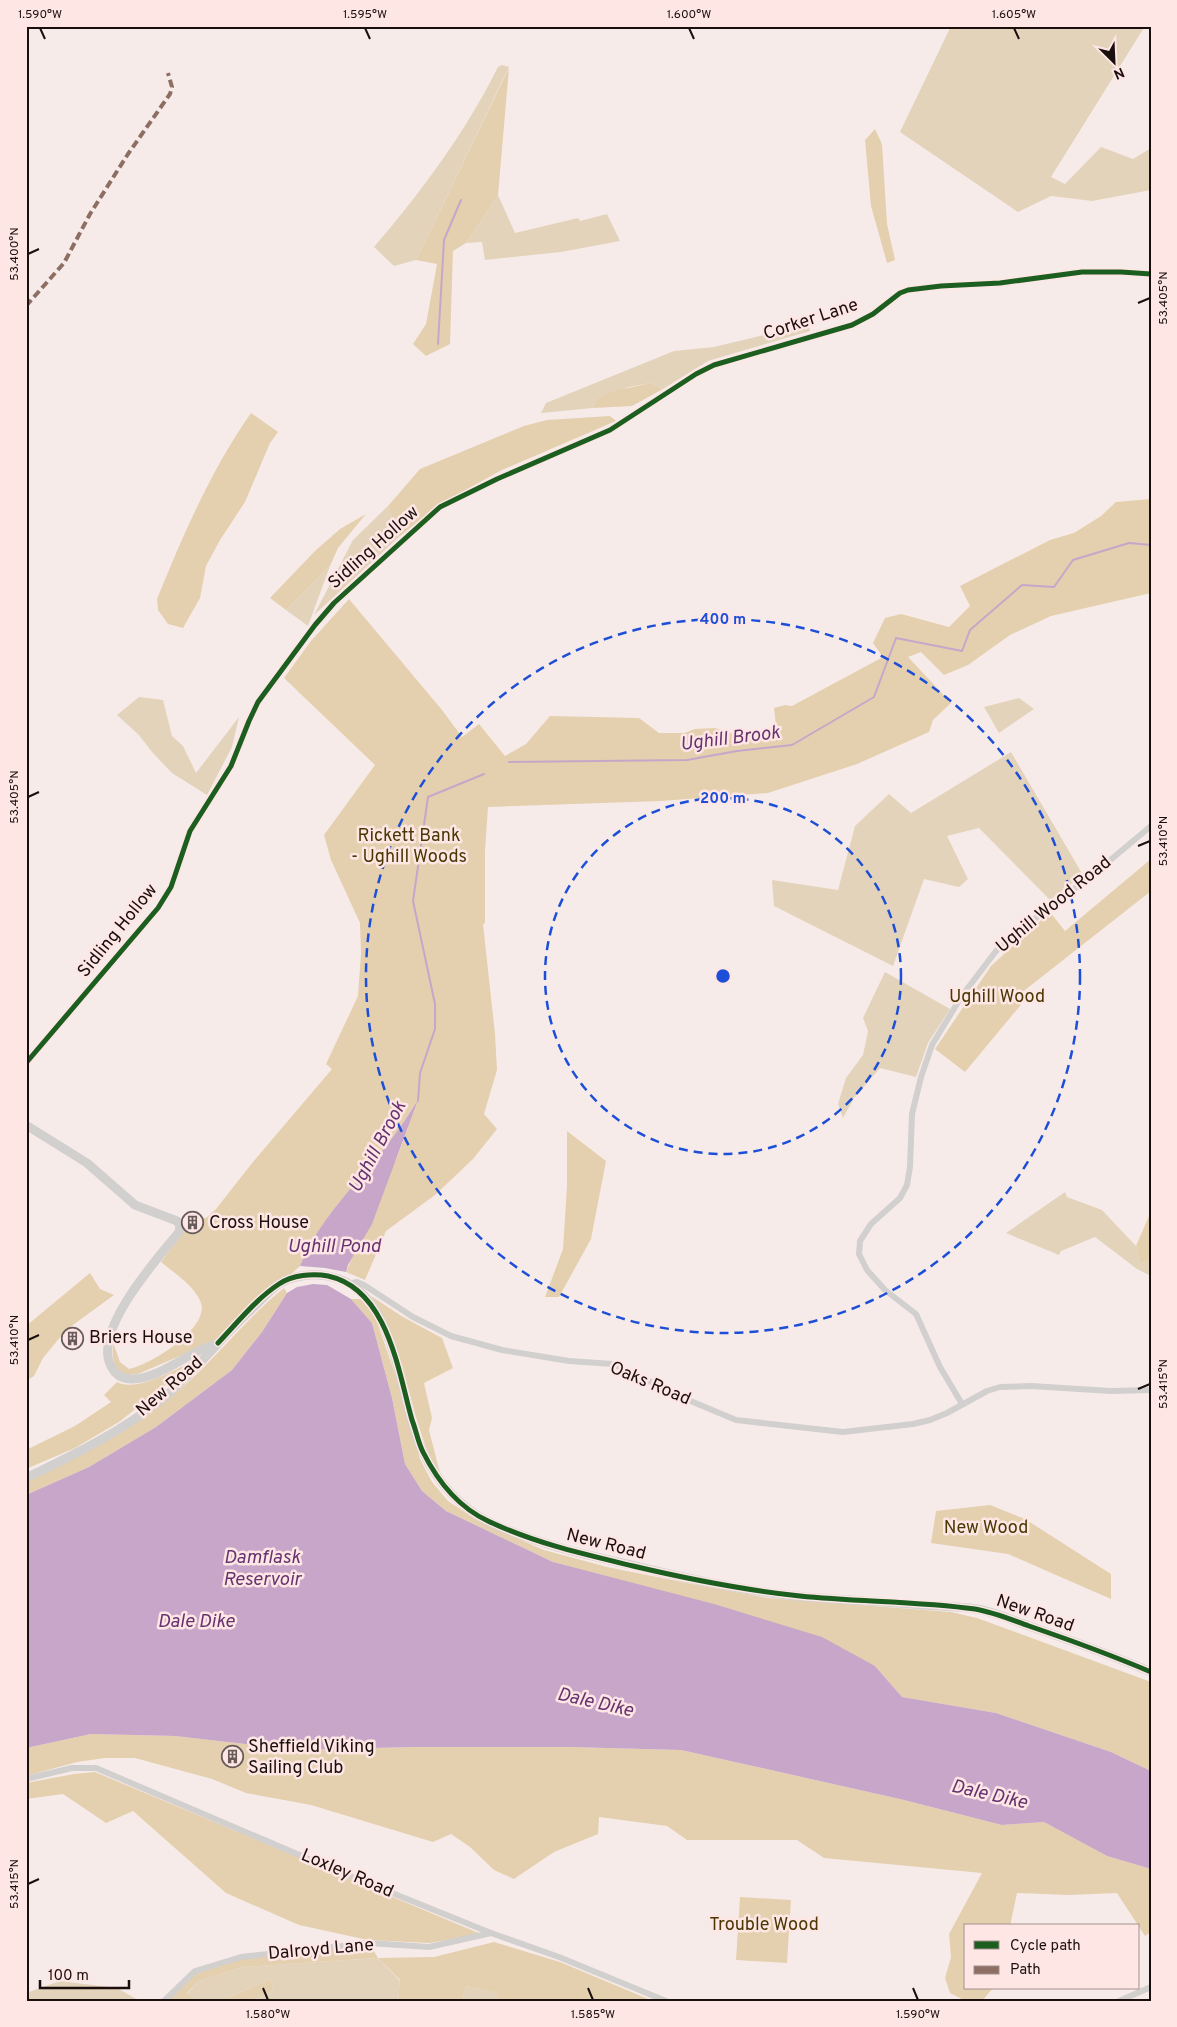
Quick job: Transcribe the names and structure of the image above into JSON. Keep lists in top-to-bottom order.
{
  "streets": {
    "street": [
      "Corker Lane",
      "Sidling Hollow",
      "Ughill Wood Road",
      "Oaks Road",
      "New Road",
      "Loxley Road",
      "Dalroyd Lane"
    ]
  },
  "crossings": [
    ["Corker Lane", "Sidling Hollow"],
    ["Ughill Wood Road", "Oaks Road"],
    ["Oaks Road", "New Road"],
    ["Loxley Road", "Dalroyd Lane"]
  ],
  "water": [
    "Ughill Brook",
    "Ughill Pond",
    "Damflask Reservoir",
    "Dale Dike"
  ],
  "parks": [
    "Rickett Bank - Ughill Woods",
    "Ughill Wood",
    "New Wood",
    "Trouble Wood"
  ],
  "places": {
    "building": ["Cross House", "Briers House", "Sheffield Viking Sailing Club"]
  },
  "legend": ["Cycle path", "Path"],
  "scale_bar": "100 m",
  "north": "bottom right",
  "coordinates": [
    "1.590°W",
    "1.595°W",
    "1.600°W",
    "1.605°W",
    "53.400°N",
    "53.405°N",
    "53.410°N",
    "53.415°N",
    "1.580°W",
    "1.585°W"
  ],
  "rings": ["400 m", "200 m"]
}
